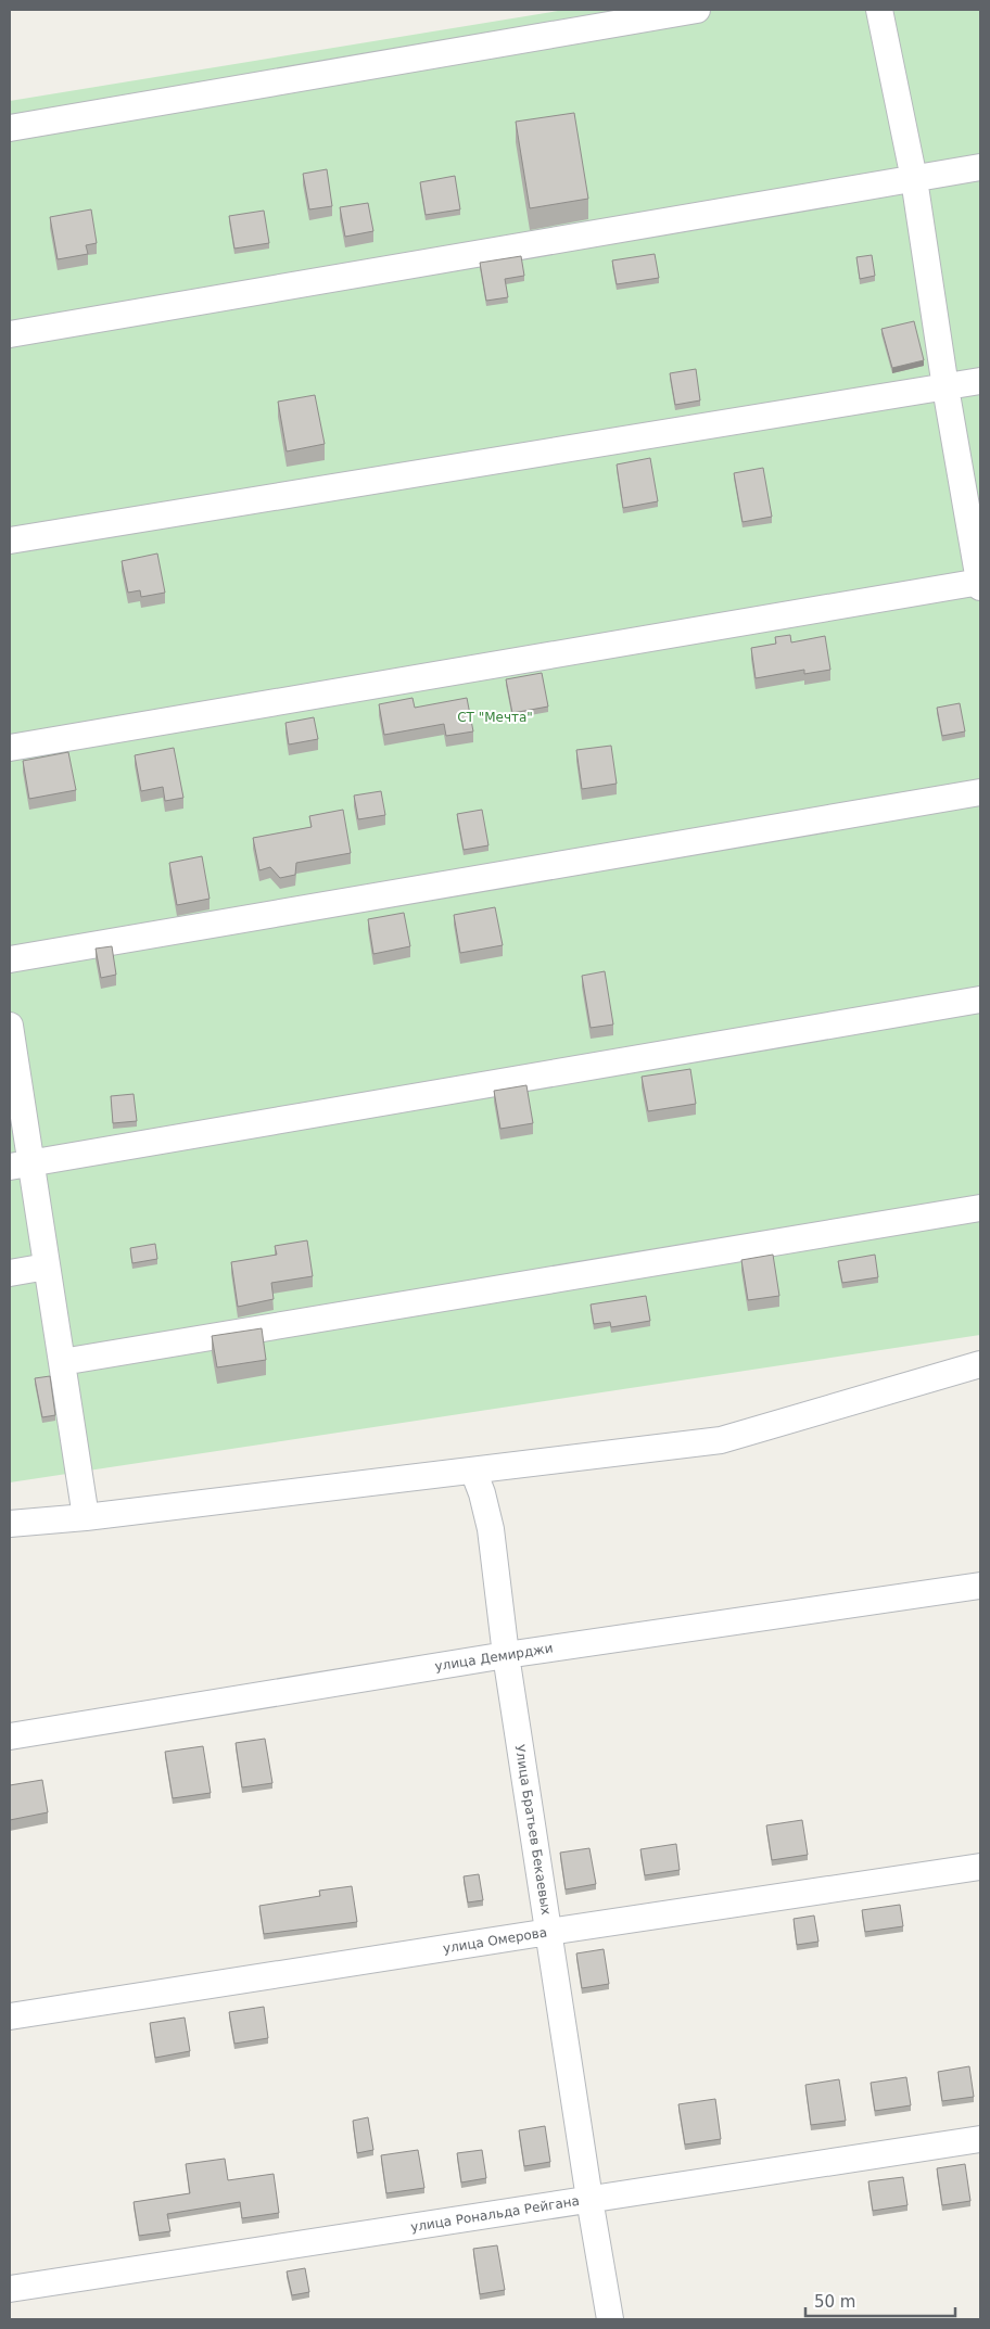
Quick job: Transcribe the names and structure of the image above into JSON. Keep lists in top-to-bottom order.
{
  "streets": {
    "street": [
      "улица Демирджи",
      "Улица Братьев Бекаевых",
      "улица Омерова",
      "улица Рональда Рейгана"
    ]
  },
  "crossings": [
    ["улица Демирджи", "Улица Братьев Бекаевых"],
    ["Улица Братьев Бекаевых", "улица Омерова"],
    ["Улица Братьев Бекаевых", "улица Рональда Рейгана"]
  ],
  "parks": ["СТ \"Мечта\""],
  "scale_bar": "50 m"
}
